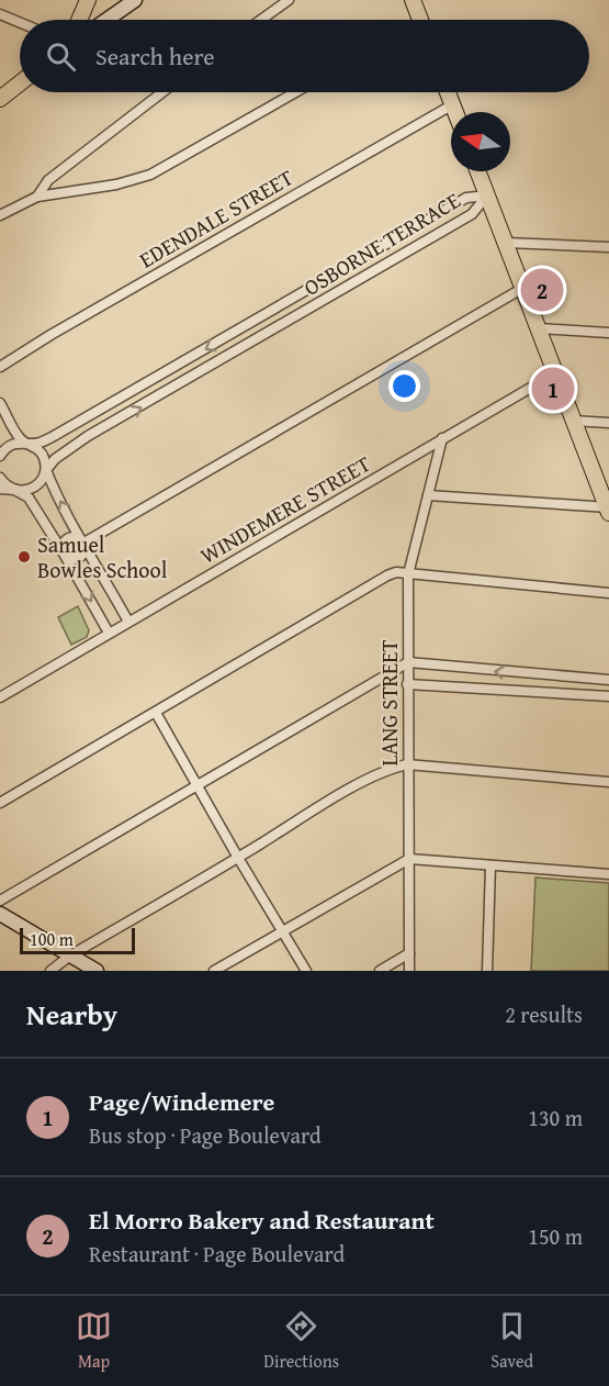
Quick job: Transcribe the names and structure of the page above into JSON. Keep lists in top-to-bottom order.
{
  "streets": {
    "street": [
      "EDENDALE STREET",
      "OSBORNE TERRACE",
      "WINDEMERE STREET",
      "LANG STREET"
    ]
  },
  "crossings": [
    ["WINDEMERE STREET", "LANG STREET"]
  ],
  "places": ["Samuel Bowles School"],
  "scale_bar": "100 m",
  "north": "left",
  "page": {
    "search": "Search here",
    "pins": ["2", "1"],
    "scale": "100 m",
    "heading": ["Nearby", "2 results"],
    "list": [
      {
        "mark": "1",
        "name": "Page/Windemere",
        "note": "Bus stop · Page Boulevard",
        "value": "130 m"
      },
      {
        "mark": "2",
        "name": "El Morro Bakery and Restaurant",
        "note": "Restaurant · Page Boulevard",
        "value": "150 m"
      }
    ],
    "nav": ["Map", "Directions", "Saved"]
  }
}
